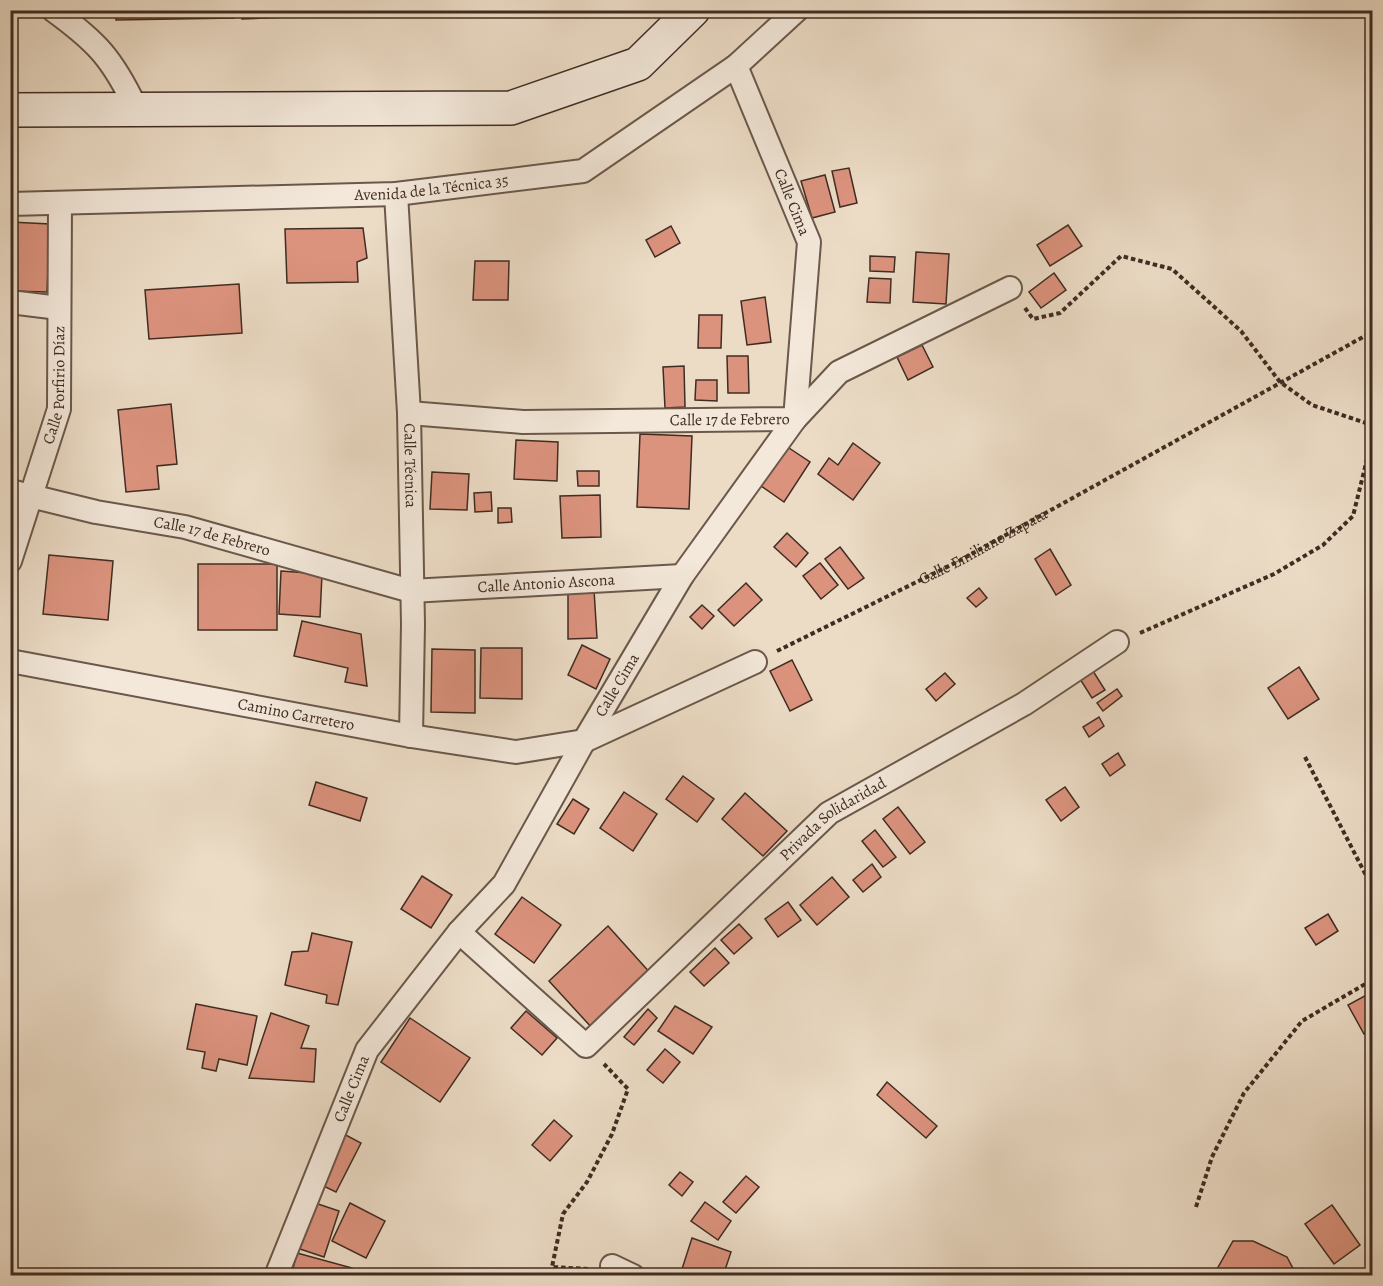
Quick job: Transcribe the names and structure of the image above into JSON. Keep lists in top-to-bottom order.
{
  "streets": {
    "street": [
      "Avenida de la Técnica 35",
      "Calle Cima",
      "Calle Porfirio Díaz",
      "Calle 17 de Febrero",
      "Calle Técnica",
      "Calle Antonio Ascona",
      "Camino Carretero",
      "Privada Solidaridad"
    ],
    "path": ["Calle Emiliano Zapata"]
  },
  "crossings": [
    ["Avenida de la Técnica 35", "Calle Cima"],
    ["Avenida de la Técnica 35", "Calle Porfirio Díaz"],
    ["Avenida de la Técnica 35", "Calle Técnica"],
    ["Calle Cima", "Calle 17 de Febrero"],
    ["Calle Cima", "Calle Antonio Ascona"],
    ["Calle Cima", "Camino Carretero"],
    ["Calle Porfirio Díaz", "Calle 17 de Febrero"],
    ["Calle 17 de Febrero", "Calle Técnica"],
    ["Calle 17 de Febrero", "Calle Antonio Ascona"],
    ["Calle Técnica", "Calle Antonio Ascona"],
    ["Calle Técnica", "Camino Carretero"]
  ]
}
